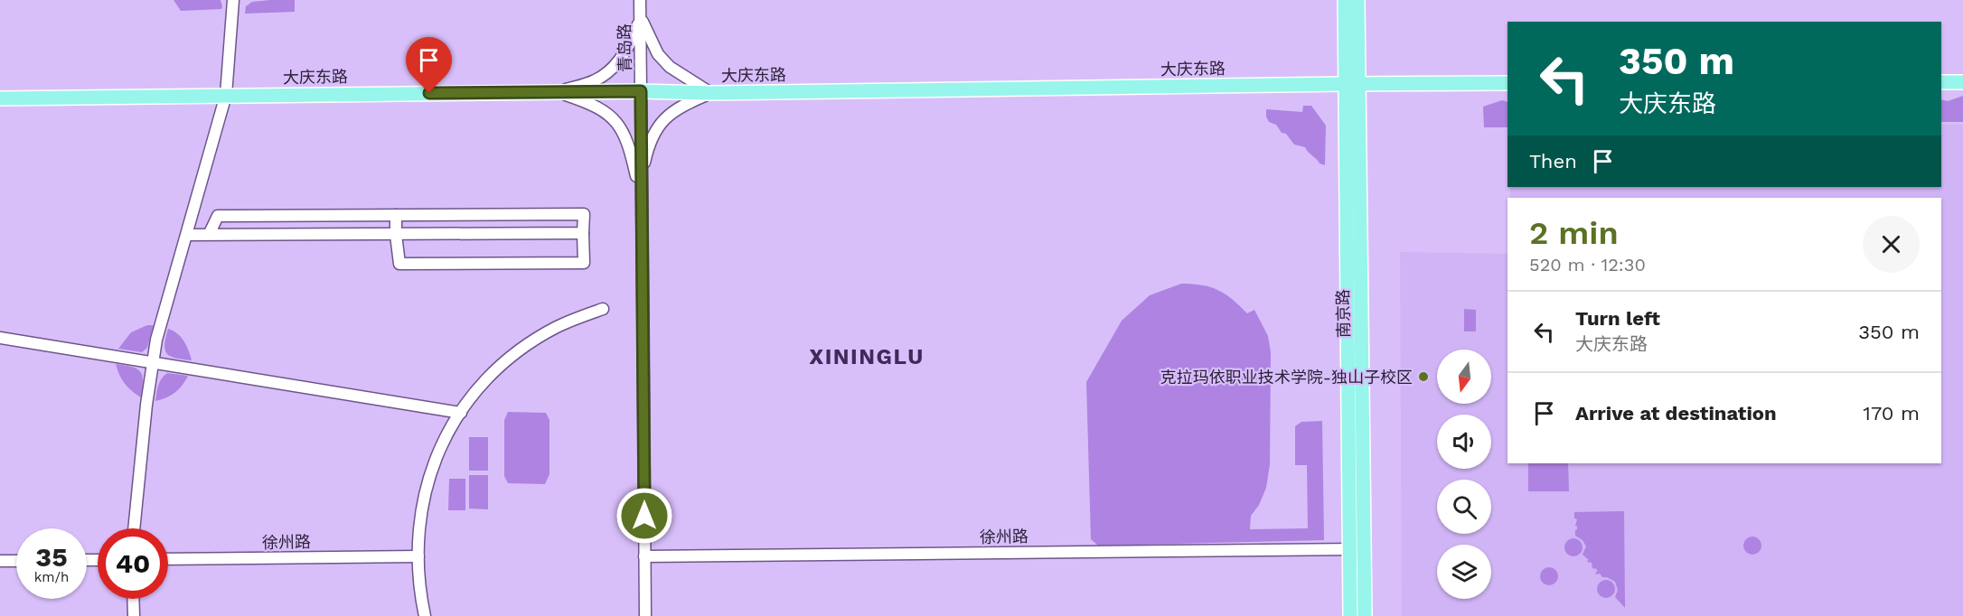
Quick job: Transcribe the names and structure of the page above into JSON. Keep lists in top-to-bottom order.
{
  "streets": {
    "main road": ["大庆东路", "南京路"],
    "street": ["青岛路", "徐州路"]
  },
  "crossings": [
    ["青岛路", "大庆东路"],
    ["青岛路", "徐州路"],
    ["大庆东路", "南京路"],
    ["南京路", "徐州路"]
  ],
  "districts": ["XININGLU"],
  "places": ["克拉玛依职业技术学院-独山子校区"],
  "north": "bottom",
  "page": {
    "turn": ["350 m", "大庆东路"],
    "then": "Then",
    "heading": ["2 min", "520 m · 12:30"],
    "list": [
      {
        "name": "Turn left",
        "note": "大庆东路",
        "value": "350 m"
      },
      {
        "name": "Arrive at destination",
        "value": "170 m"
      }
    ],
    "speed": "35 km/h",
    "limit": "40"
  }
}
